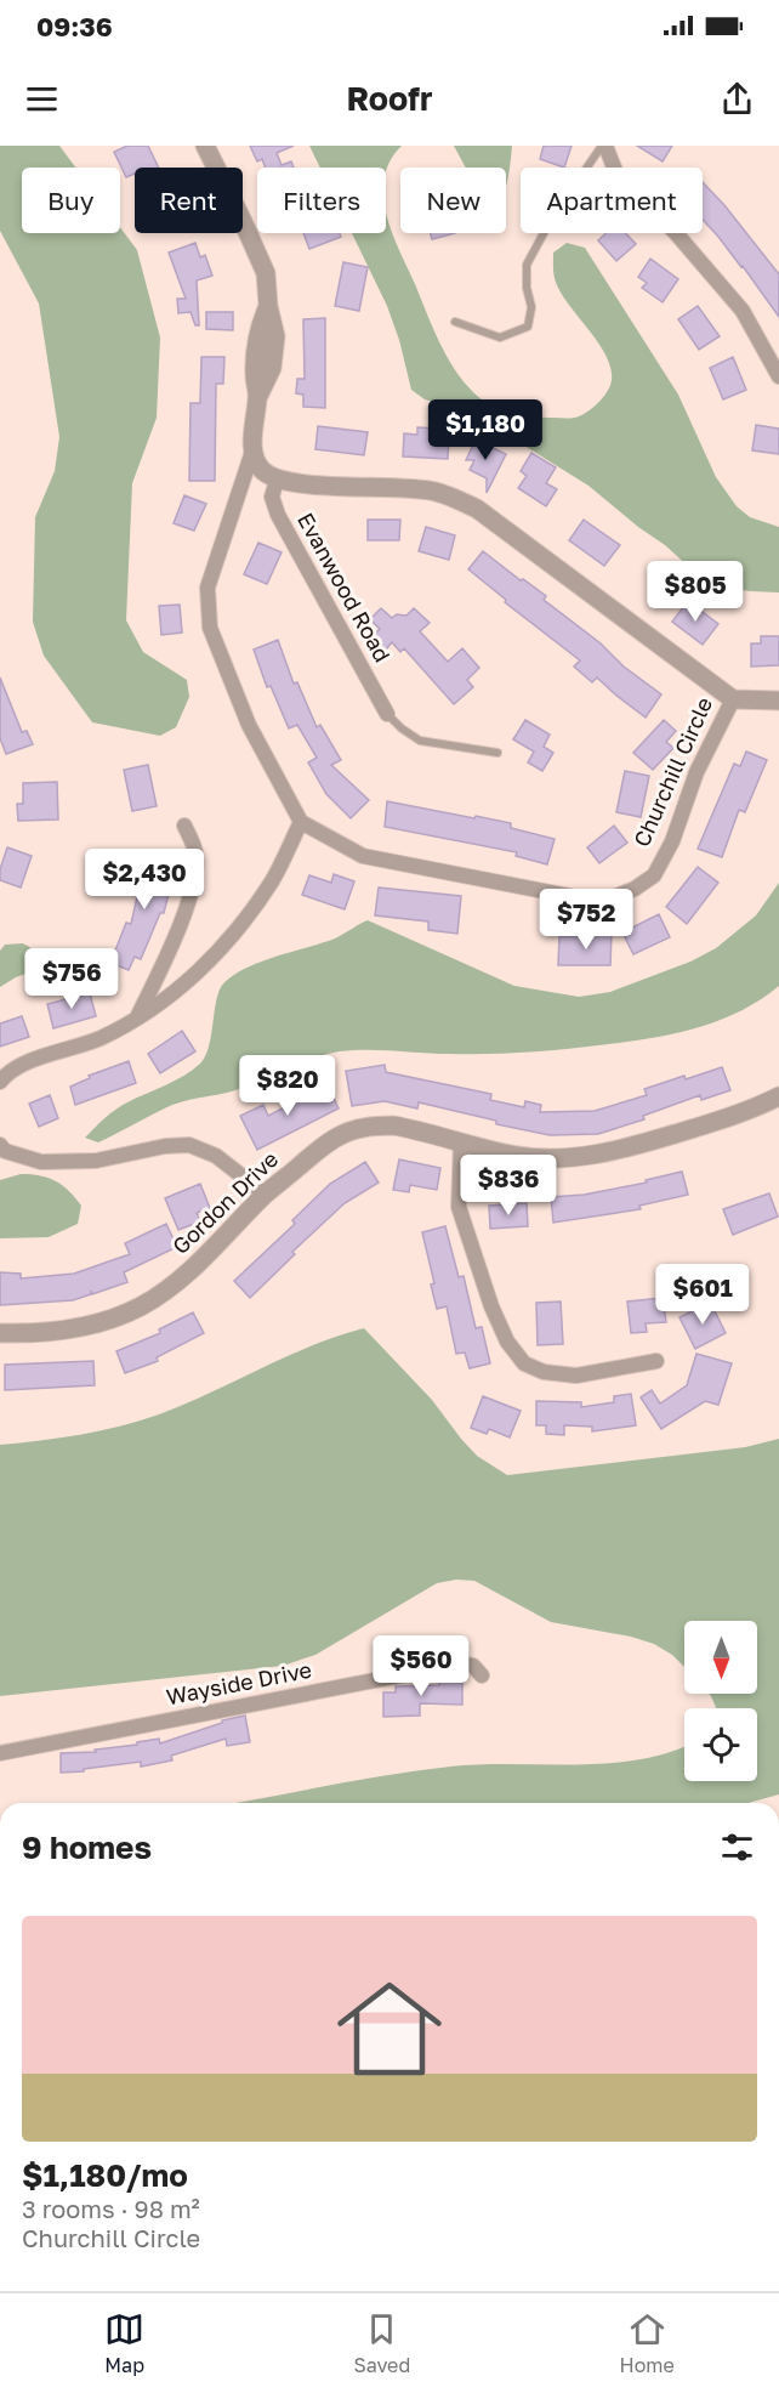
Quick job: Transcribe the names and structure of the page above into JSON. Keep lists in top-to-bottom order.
{
  "streets": {
    "street": [
      "Evanwood Road",
      "Churchill Circle",
      "Gordon Drive",
      "Wayside Drive"
    ]
  },
  "crossings": [
    ["Evanwood Road", "Churchill Circle"]
  ],
  "north": "bottom",
  "page": {
    "status": "09:36",
    "header": "Roofr",
    "chip": [
      "Buy",
      "Rent",
      "Filters",
      "New",
      "Apartment"
    ],
    "price": [
      "$1,180",
      "$805",
      "$2,430",
      "$752",
      "$756",
      "$820",
      "$836",
      "$601",
      "$560"
    ],
    "heading": "9 homes",
    "list": [
      {
        "name": "$1,180/mo",
        "note": "3 rooms · 98 m² · Churchill Circle"
      }
    ],
    "tabs": ["Map", "Saved", "Home"]
  }
}
